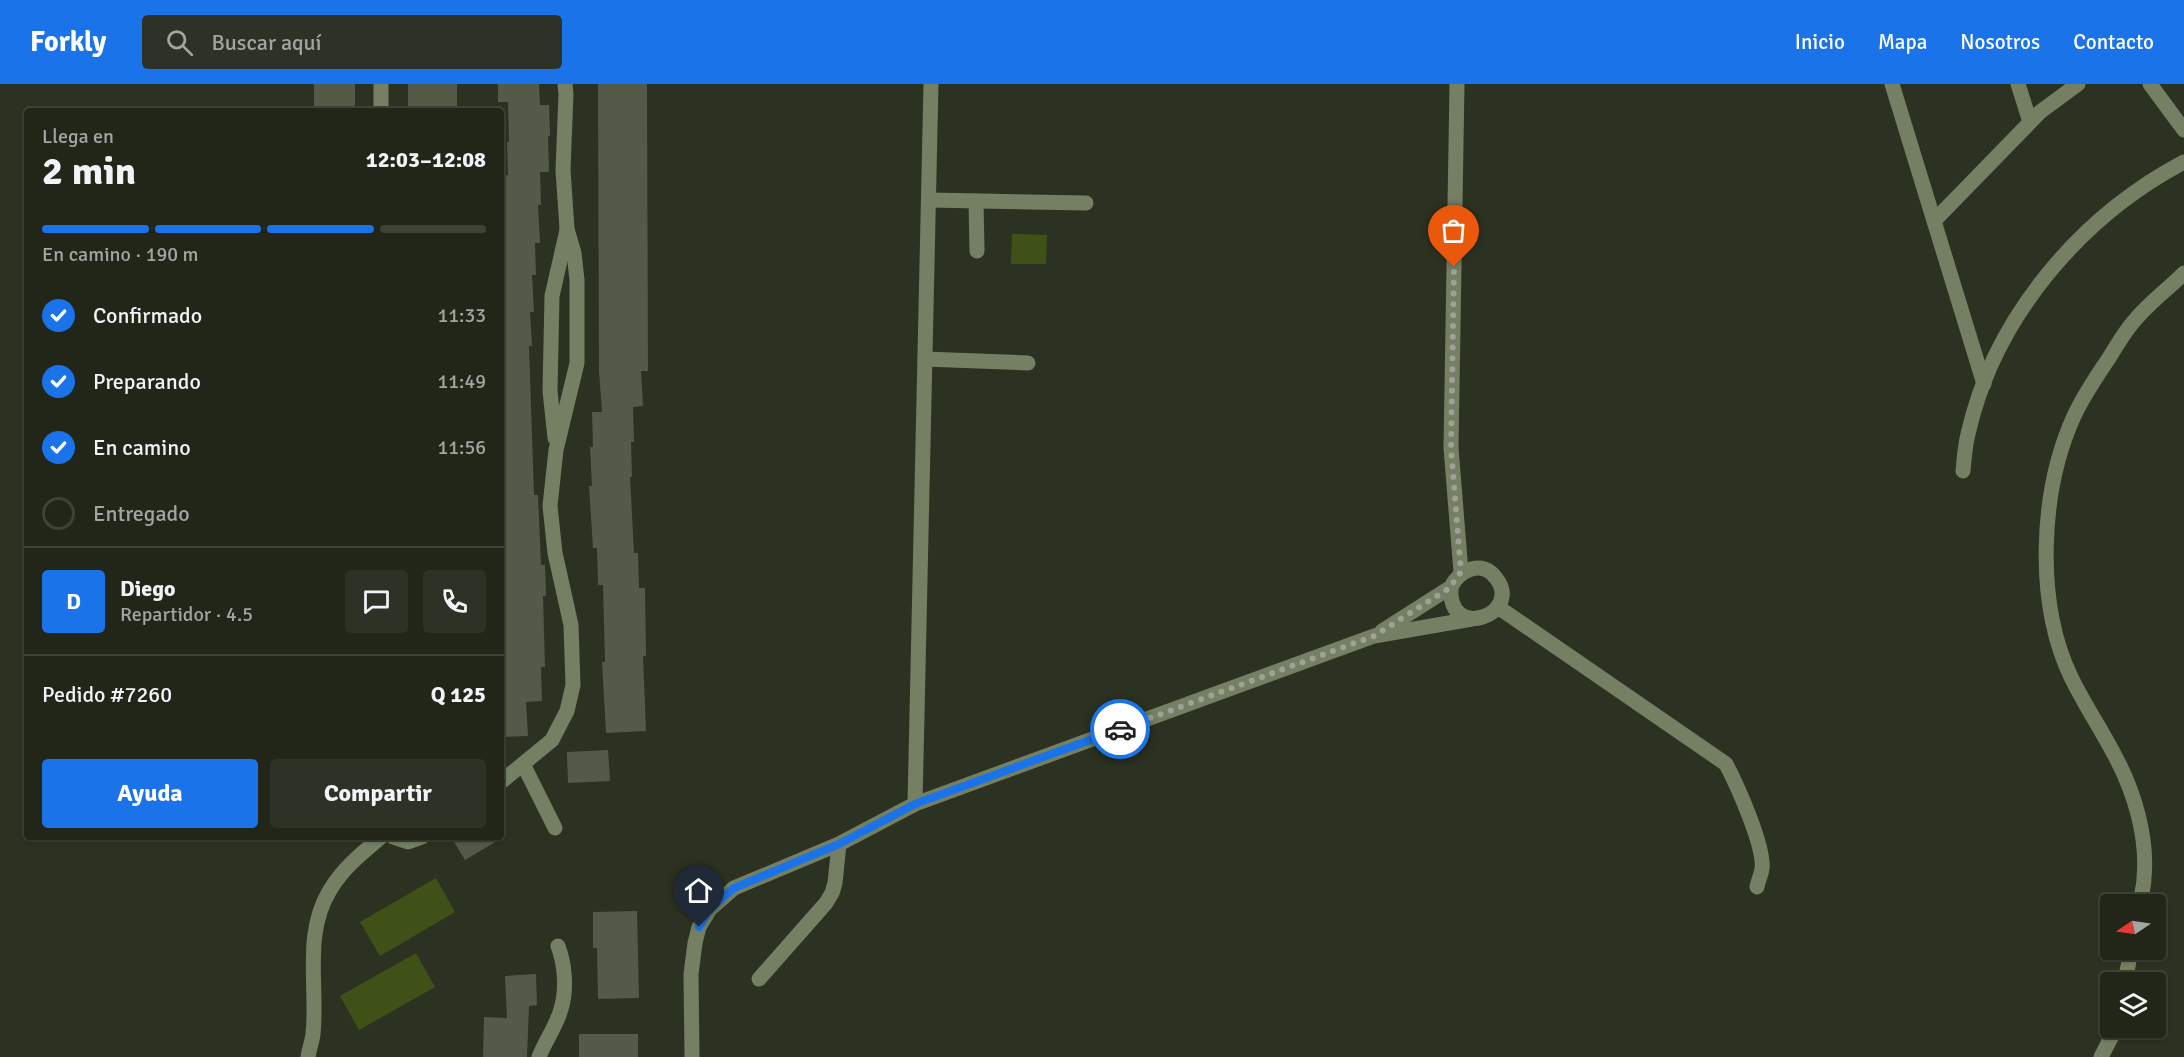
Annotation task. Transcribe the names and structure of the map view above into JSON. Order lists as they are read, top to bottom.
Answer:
{
  "north": "left",
  "page": {
    "header": "Forkly",
    "search": "Buscar aquí",
    "nav": [
      "Inicio",
      "Mapa",
      "Nosotros",
      "Contacto"
    ],
    "heading": ["2 min", "Llega en", "12:03–12:08"],
    "panel": [
      "Diego",
      "Repartidor · 4.5",
      "Pedido #7260",
      "Q 125"
    ],
    "bar": "En camino · 190 m",
    "list": [
      ["Confirmado", "11:33"],
      ["Preparando", "11:49"],
      ["En camino", "11:56"],
      "Entregado"
    ],
    "round": "D",
    "buttons": ["Ayuda", "Compartir"]
  }
}
